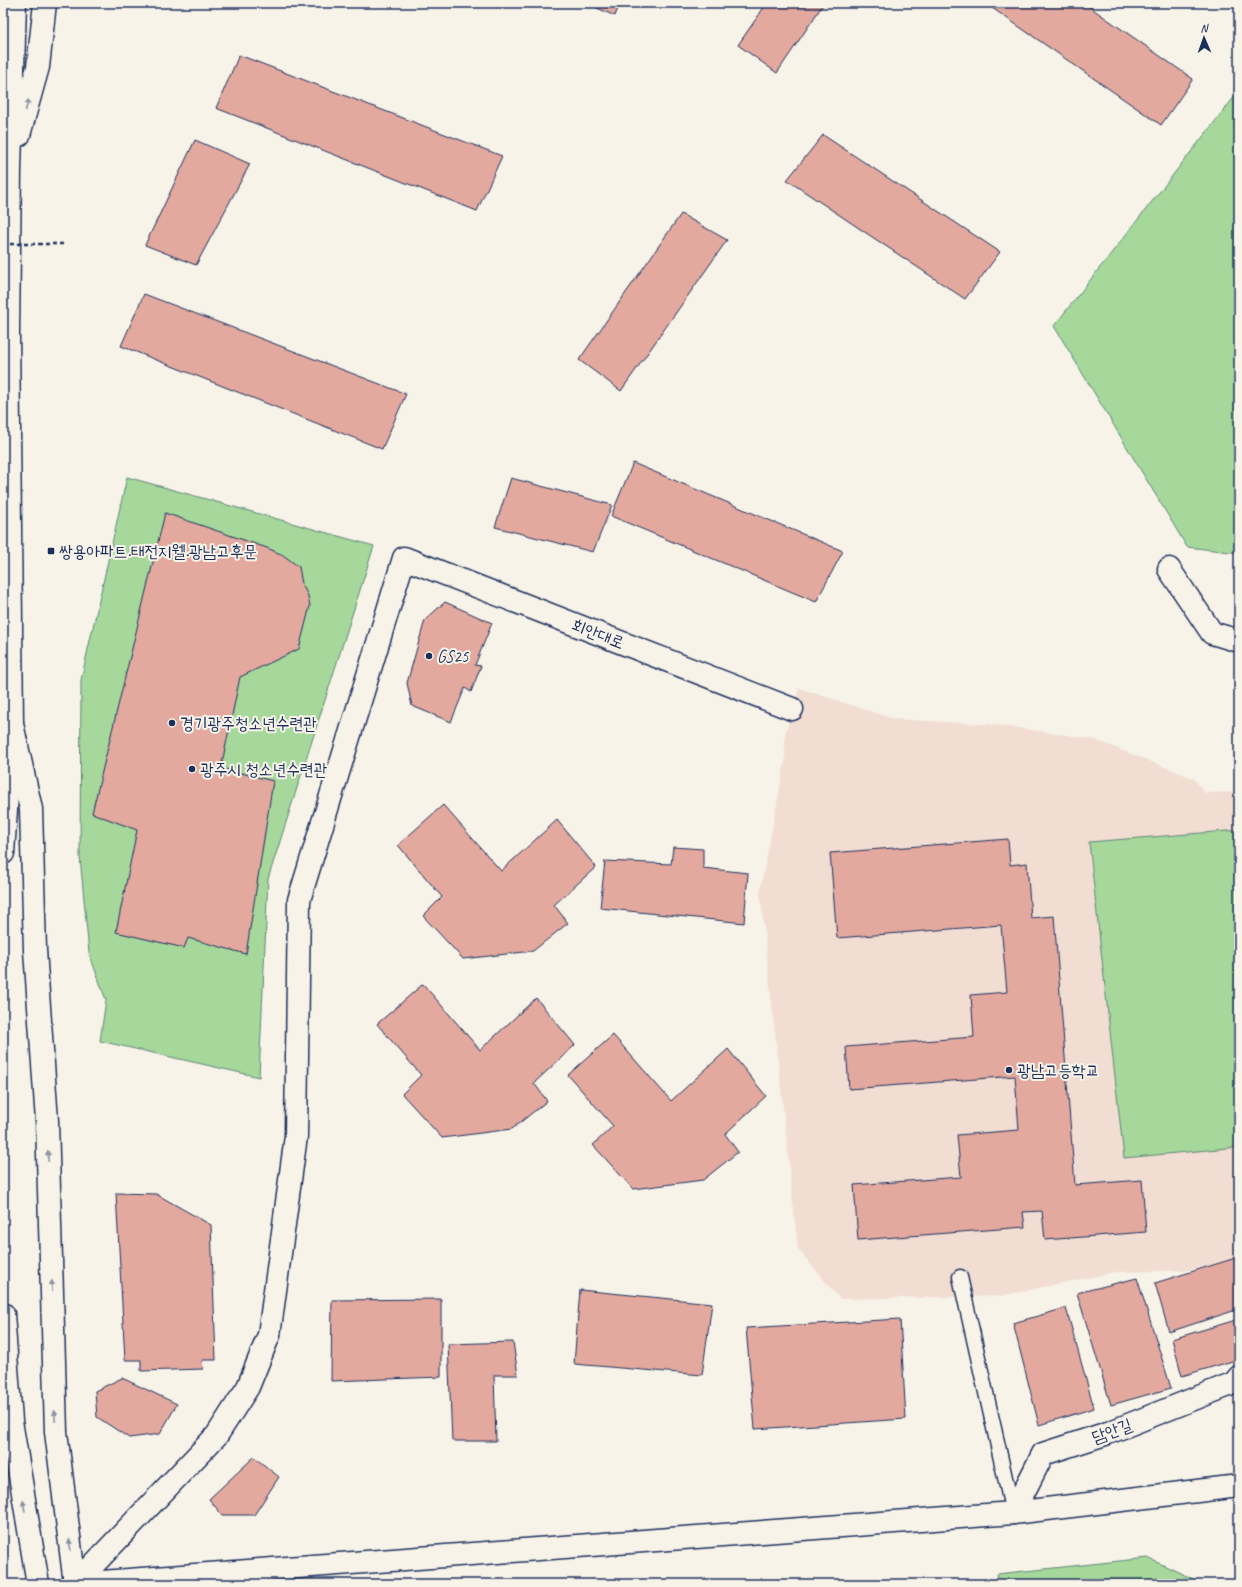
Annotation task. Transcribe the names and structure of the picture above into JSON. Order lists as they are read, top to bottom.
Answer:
{
  "streets": {
    "main road": ["회안대로", "담안길"]
  },
  "places": {
    "transit": ["쌍용아파트.태전지웰.광남고후문"],
    "other": [
      "GS25",
      "경기광주청소년수련관",
      "광주시 청소년수련관",
      "광남고등학교"
    ]
  },
  "north": "top"
}
